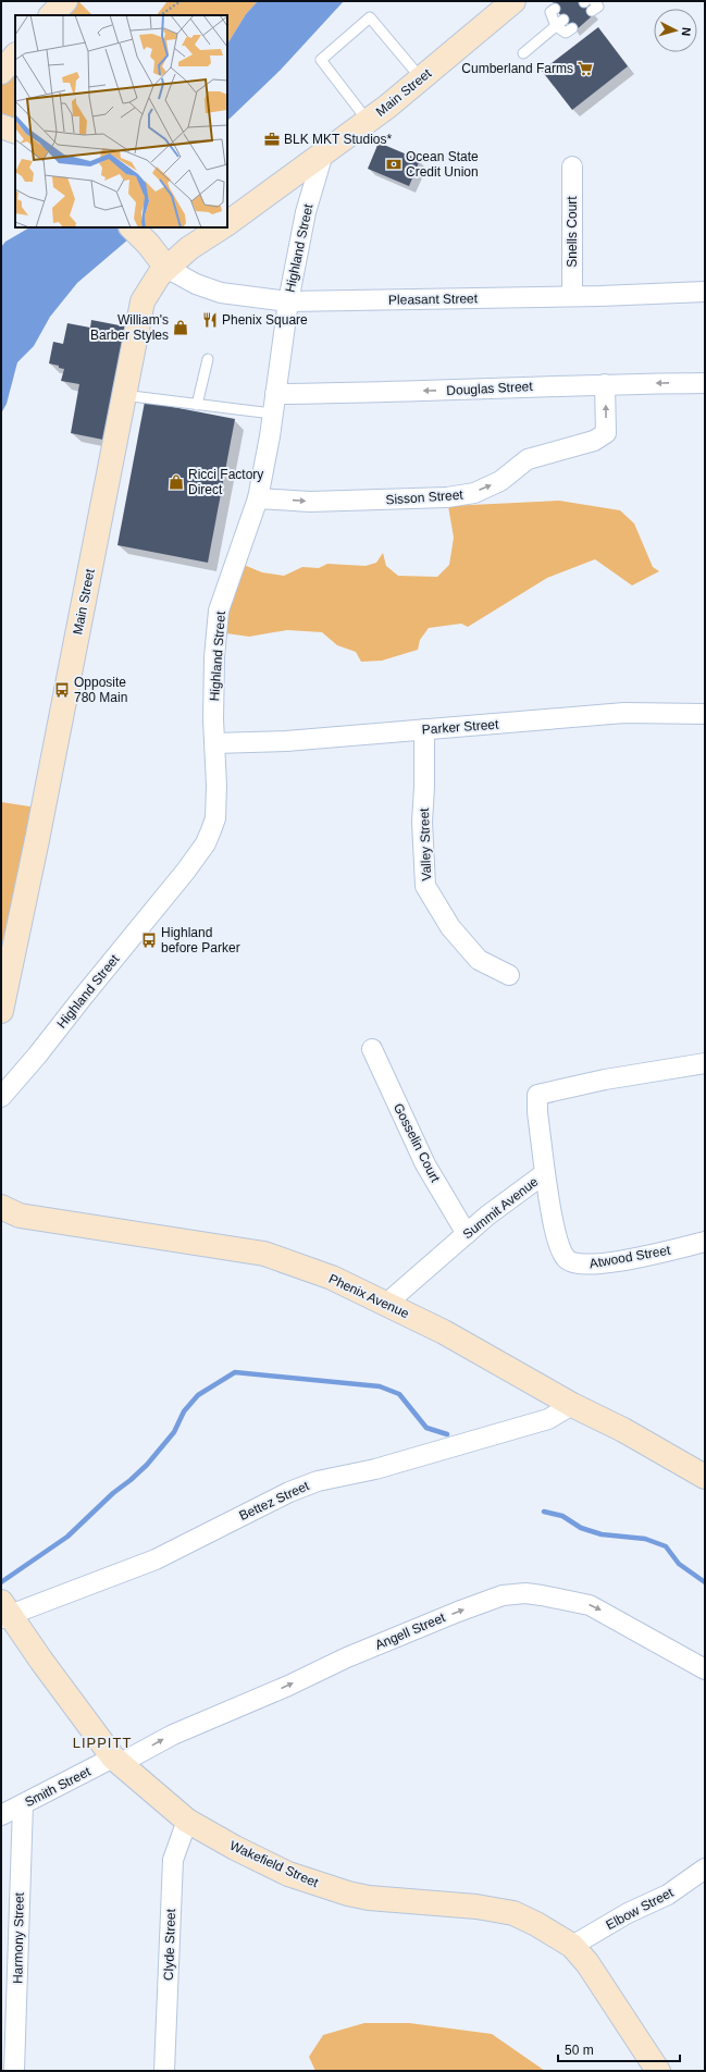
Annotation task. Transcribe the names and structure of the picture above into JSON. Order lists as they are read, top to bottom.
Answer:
{
  "streets": {
    "main road": ["Main Street", "Phenix Avenue", "Wakefield Street"],
    "street": [
      "Snells Court",
      "Highland Street",
      "Pleasant Street",
      "Douglas Street",
      "Sisson Street",
      "Parker Street",
      "Valley Street",
      "Gosselin Court",
      "Summit Avenue",
      "Atwood Street",
      "Bettez Street",
      "Angell Street",
      "Smith Street",
      "Elbow Street",
      "Harmony Street",
      "Clyde Street"
    ]
  },
  "crossings": [
    ["Main Street", "Highland Street"],
    ["Main Street", "Pleasant Street"],
    ["Snells Court", "Pleasant Street"],
    ["Highland Street", "Pleasant Street"],
    ["Highland Street", "Douglas Street"],
    ["Highland Street", "Sisson Street"],
    ["Highland Street", "Parker Street"],
    ["Douglas Street", "Sisson Street"],
    ["Parker Street", "Valley Street"],
    ["Gosselin Court", "Summit Avenue"],
    ["Summit Avenue", "Atwood Street"],
    ["Summit Avenue", "Phenix Avenue"],
    ["Phenix Avenue", "Bettez Street"],
    ["Bettez Street", "Wakefield Street"],
    ["Angell Street", "Smith Street"],
    ["Angell Street", "Wakefield Street"],
    ["Smith Street", "Wakefield Street"],
    ["Smith Street", "Harmony Street"],
    ["Wakefield Street", "Elbow Street"],
    ["Wakefield Street", "Clyde Street"]
  ],
  "one_way": ["Douglas Street", "Sisson Street", "Angell Street"],
  "districts": ["LIPPITT"],
  "places": {
    "supermarket": ["Cumberland Farms"],
    "office": ["BLK MKT Studios*"],
    "bank": ["Ocean State Credit Union"],
    "restaurant": ["Phenix Square"],
    "shop": ["William's Barber Styles", "Ricci Factory Direct"],
    "bus stop": ["Opposite 780 Main", "Highland before Parker"]
  },
  "scale_bar": "50 m",
  "north": "right"
}
